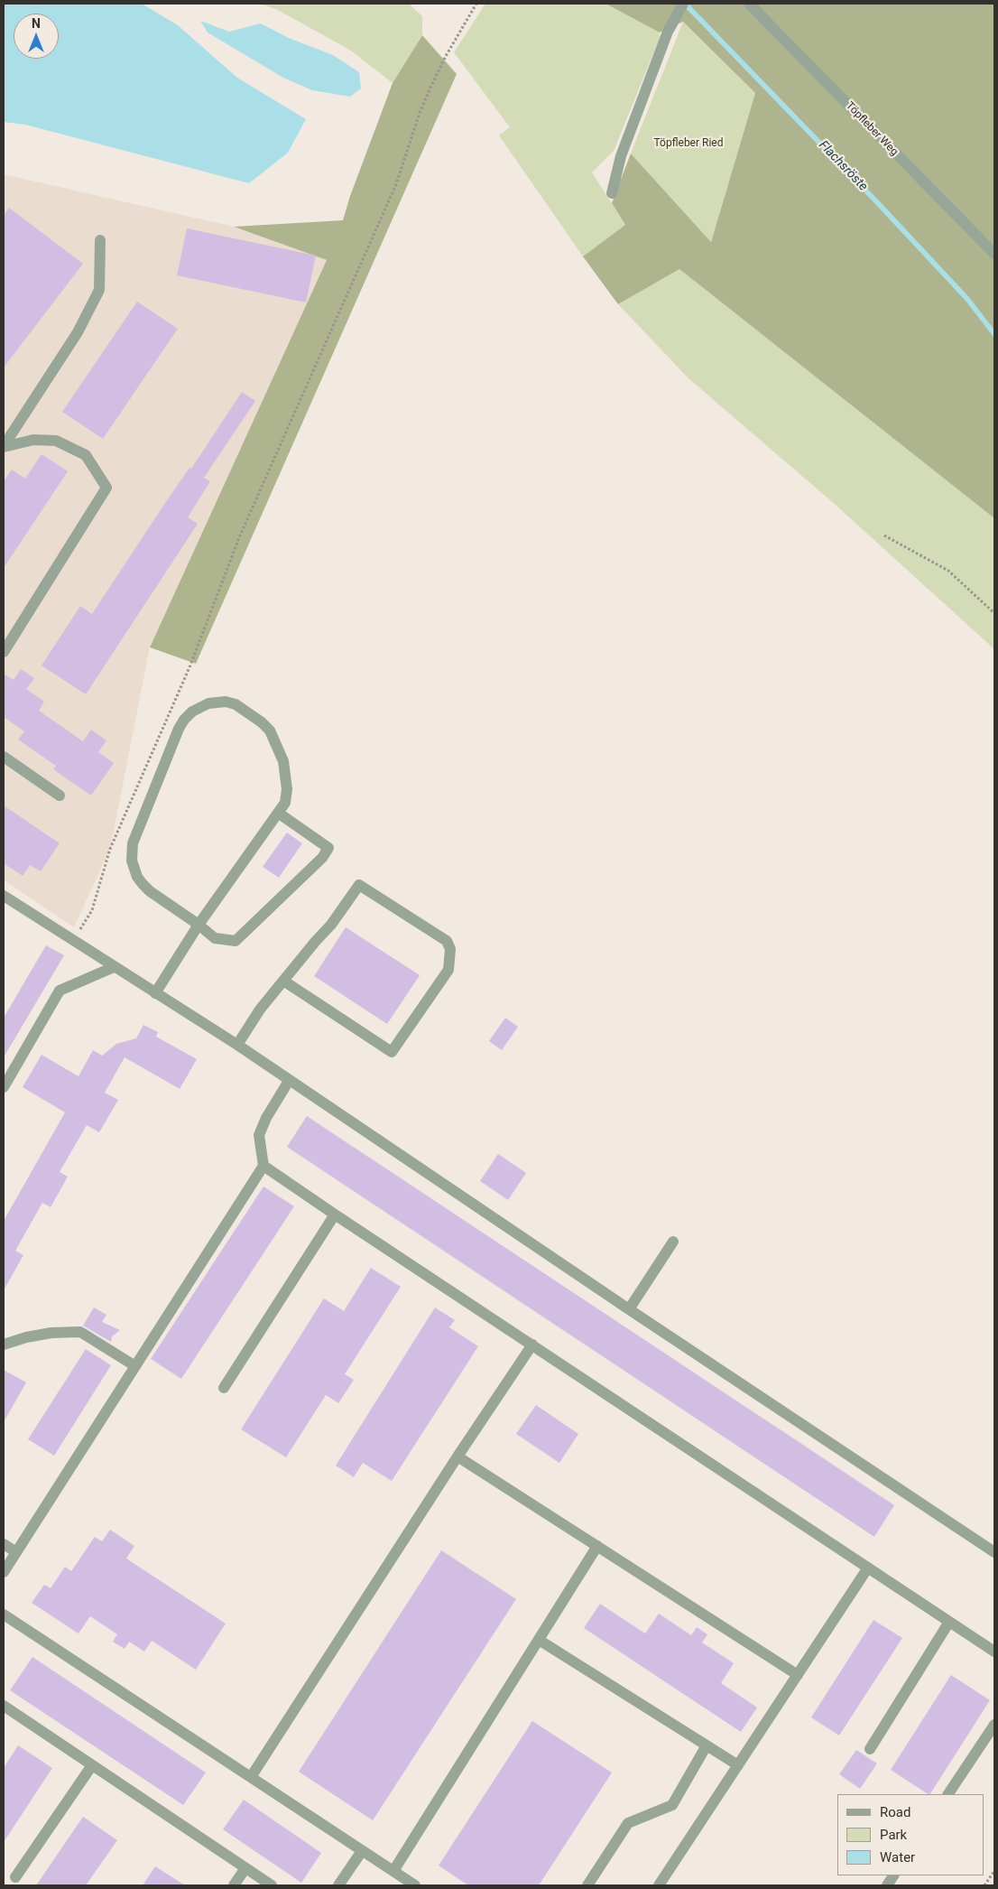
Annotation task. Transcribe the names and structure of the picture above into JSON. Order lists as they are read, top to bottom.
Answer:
{
  "streets": {
    "street": ["Töpfleber Weg"]
  },
  "water": ["Flachsröste"],
  "parks": ["Töpfleber Ried"],
  "legend": ["Road", "Park", "Water"],
  "north": "top"
}
